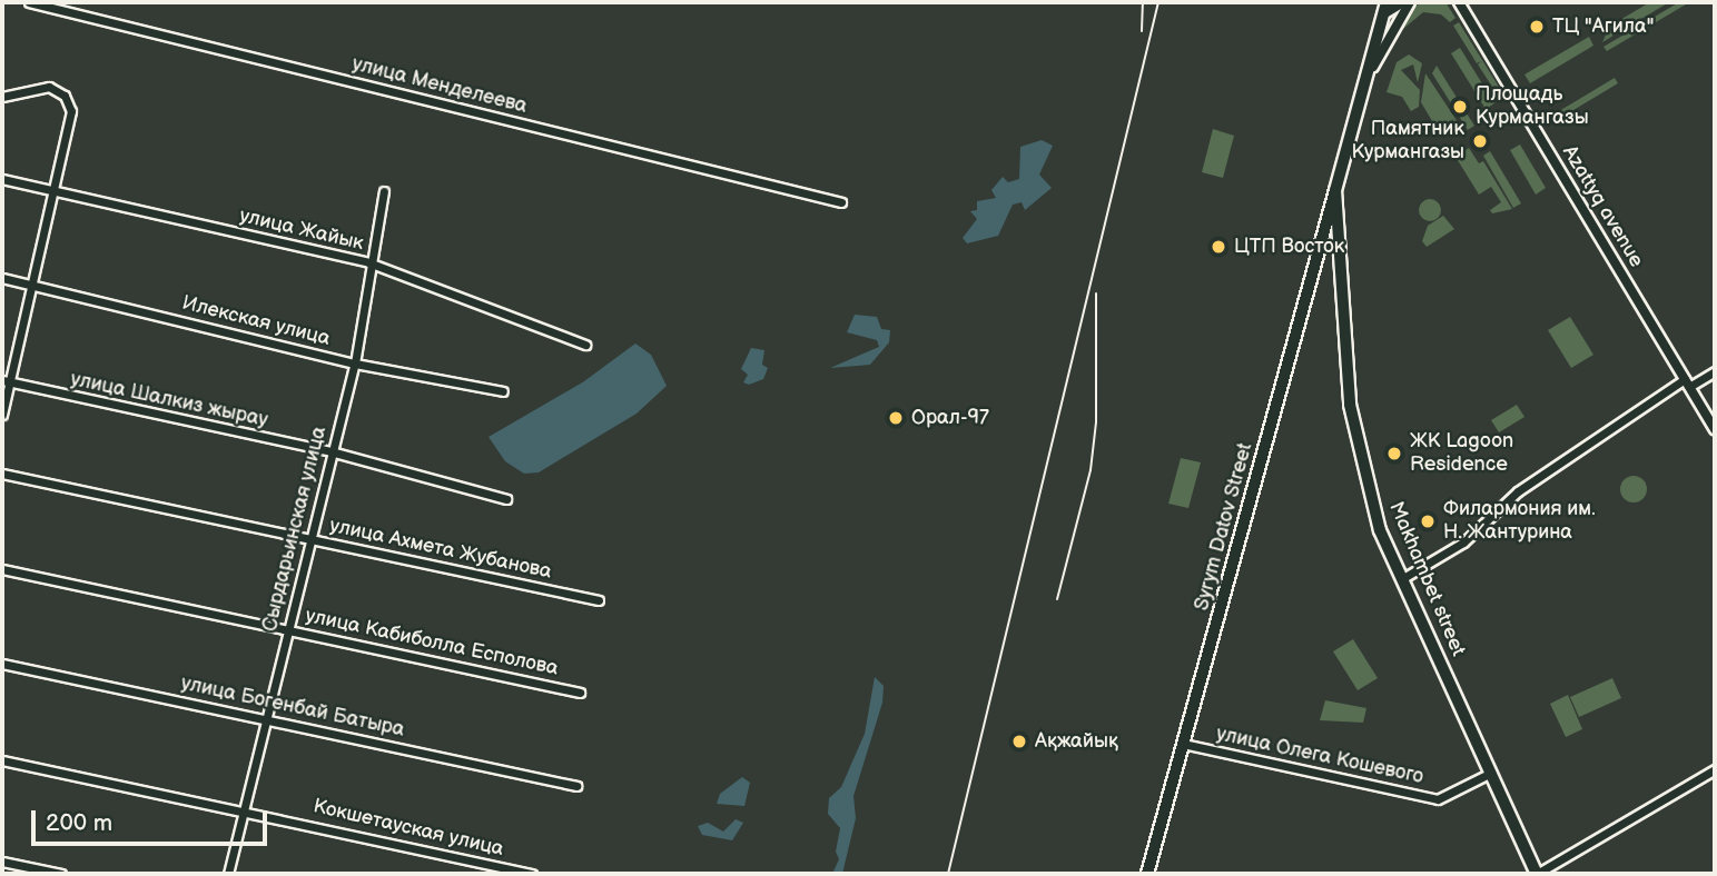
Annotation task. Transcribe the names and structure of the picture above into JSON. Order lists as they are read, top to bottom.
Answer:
{
  "streets": {
    "main road": ["Syrym Datov Street", "Makhambet street"],
    "street": [
      "улица Менделеева",
      "Azattyq avenue",
      "улица Жайык",
      "Илекская улица",
      "улица Шалкиз жырау",
      "Сырдарьинская улица",
      "улица Ахмета Жубанова",
      "улица Кабиболла Есполова",
      "улица Богенбай Батыра",
      "улица Олега Кошевого",
      "Кокшетауская улица"
    ]
  },
  "crossings": [
    ["улица Жайык", "Сырдарьинская улица"],
    ["Илекская улица", "Сырдарьинская улица"],
    ["улица Шалкиз жырау", "Сырдарьинская улица"],
    ["Syrym Datov Street", "Makhambet street"],
    ["Syrym Datov Street", "улица Олега Кошевого"],
    ["Сырдарьинская улица", "улица Ахмета Жубанова"],
    ["Сырдарьинская улица", "улица Кабиболла Есполова"],
    ["Сырдарьинская улица", "улица Богенбай Батыра"],
    ["Сырдарьинская улица", "Кокшетауская улица"],
    ["Makhambet street", "улица Олега Кошевого"]
  ],
  "places": [
    "ТЦ \"Агила\"",
    "Площадь Курмангазы",
    "Памятник Курмангазы",
    "ЦТП Восток",
    "Орал-97",
    "ЖК Lagoon Residence",
    "Филармония им. Н. Жантурина",
    "Ақжайық"
  ],
  "scale_bar": "200 m"
}
